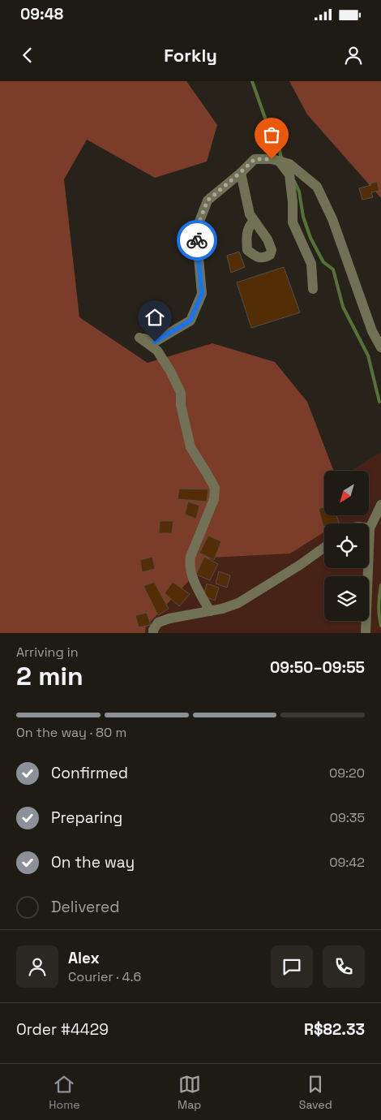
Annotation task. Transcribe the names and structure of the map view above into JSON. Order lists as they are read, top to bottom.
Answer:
{
  "north": "bottom left",
  "page": {
    "status": "09:48",
    "header": "Forkly",
    "heading": ["2 min", "Arriving in", "09:50–09:55"],
    "panel": [
      "Alex",
      "Courier · 4.6",
      "Order #4429",
      "R$82.33"
    ],
    "bar": "On the way · 80 m",
    "list": [
      ["Confirmed", "09:20"],
      ["Preparing", "09:35"],
      ["On the way", "09:42"],
      "Delivered"
    ],
    "tabs": ["Home", "Map", "Saved"]
  }
}
